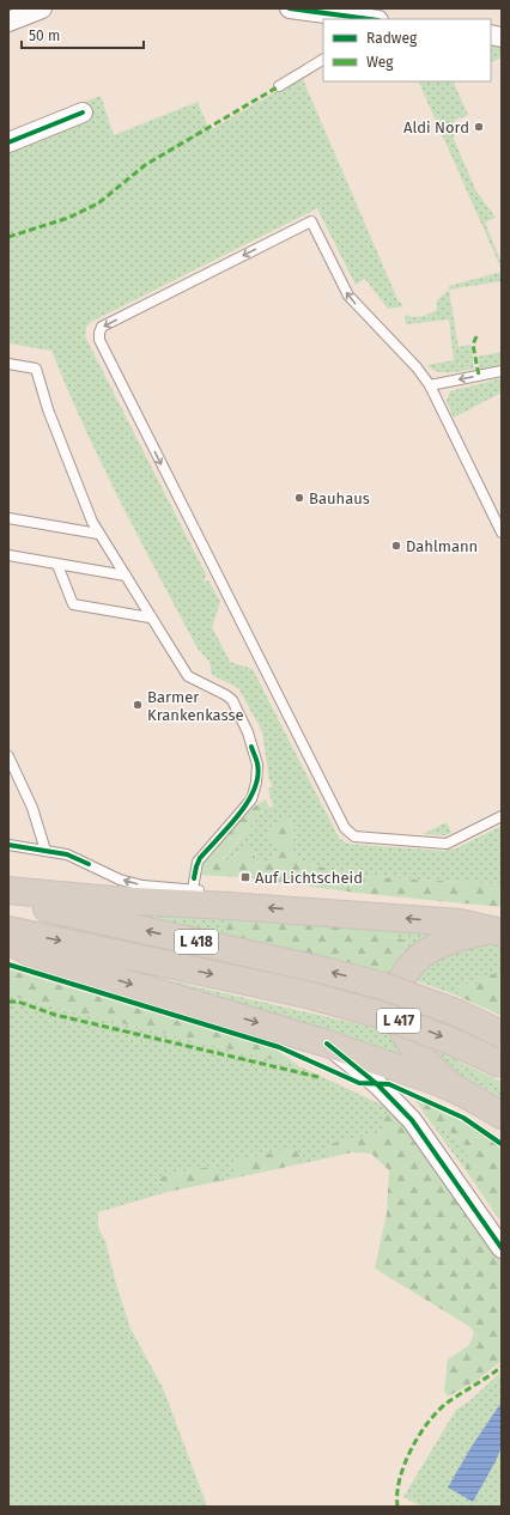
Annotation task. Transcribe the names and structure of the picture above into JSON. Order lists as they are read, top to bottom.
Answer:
{
  "streets": {
    "highway": ["L 418", "L 417"]
  },
  "places": {
    "other": [
      "Aldi Nord",
      "Bauhaus",
      "Dahlmann",
      "Barmer Krankenkasse"
    ],
    "transit": ["Auf Lichtscheid"]
  },
  "legend": ["Radweg", "Weg"],
  "scale_bar": "50 m"
}
